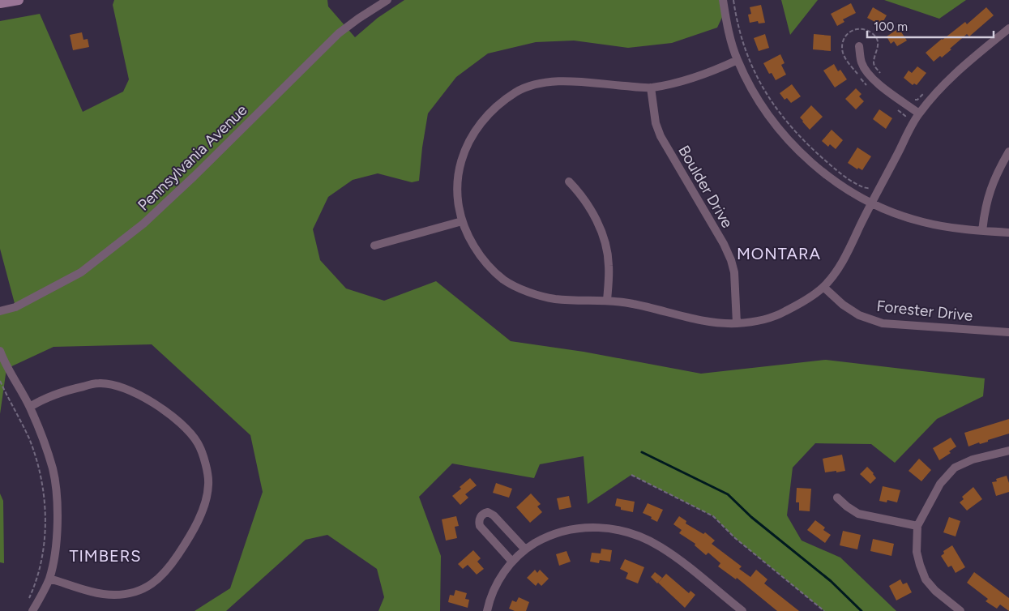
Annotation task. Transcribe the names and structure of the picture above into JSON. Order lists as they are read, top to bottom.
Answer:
{
  "streets": {
    "street": ["Pennsylvania Avenue", "Boulder Drive", "Forester Drive"]
  },
  "districts": ["MONTARA", "TIMBERS"],
  "scale_bar": "100 m"
}
